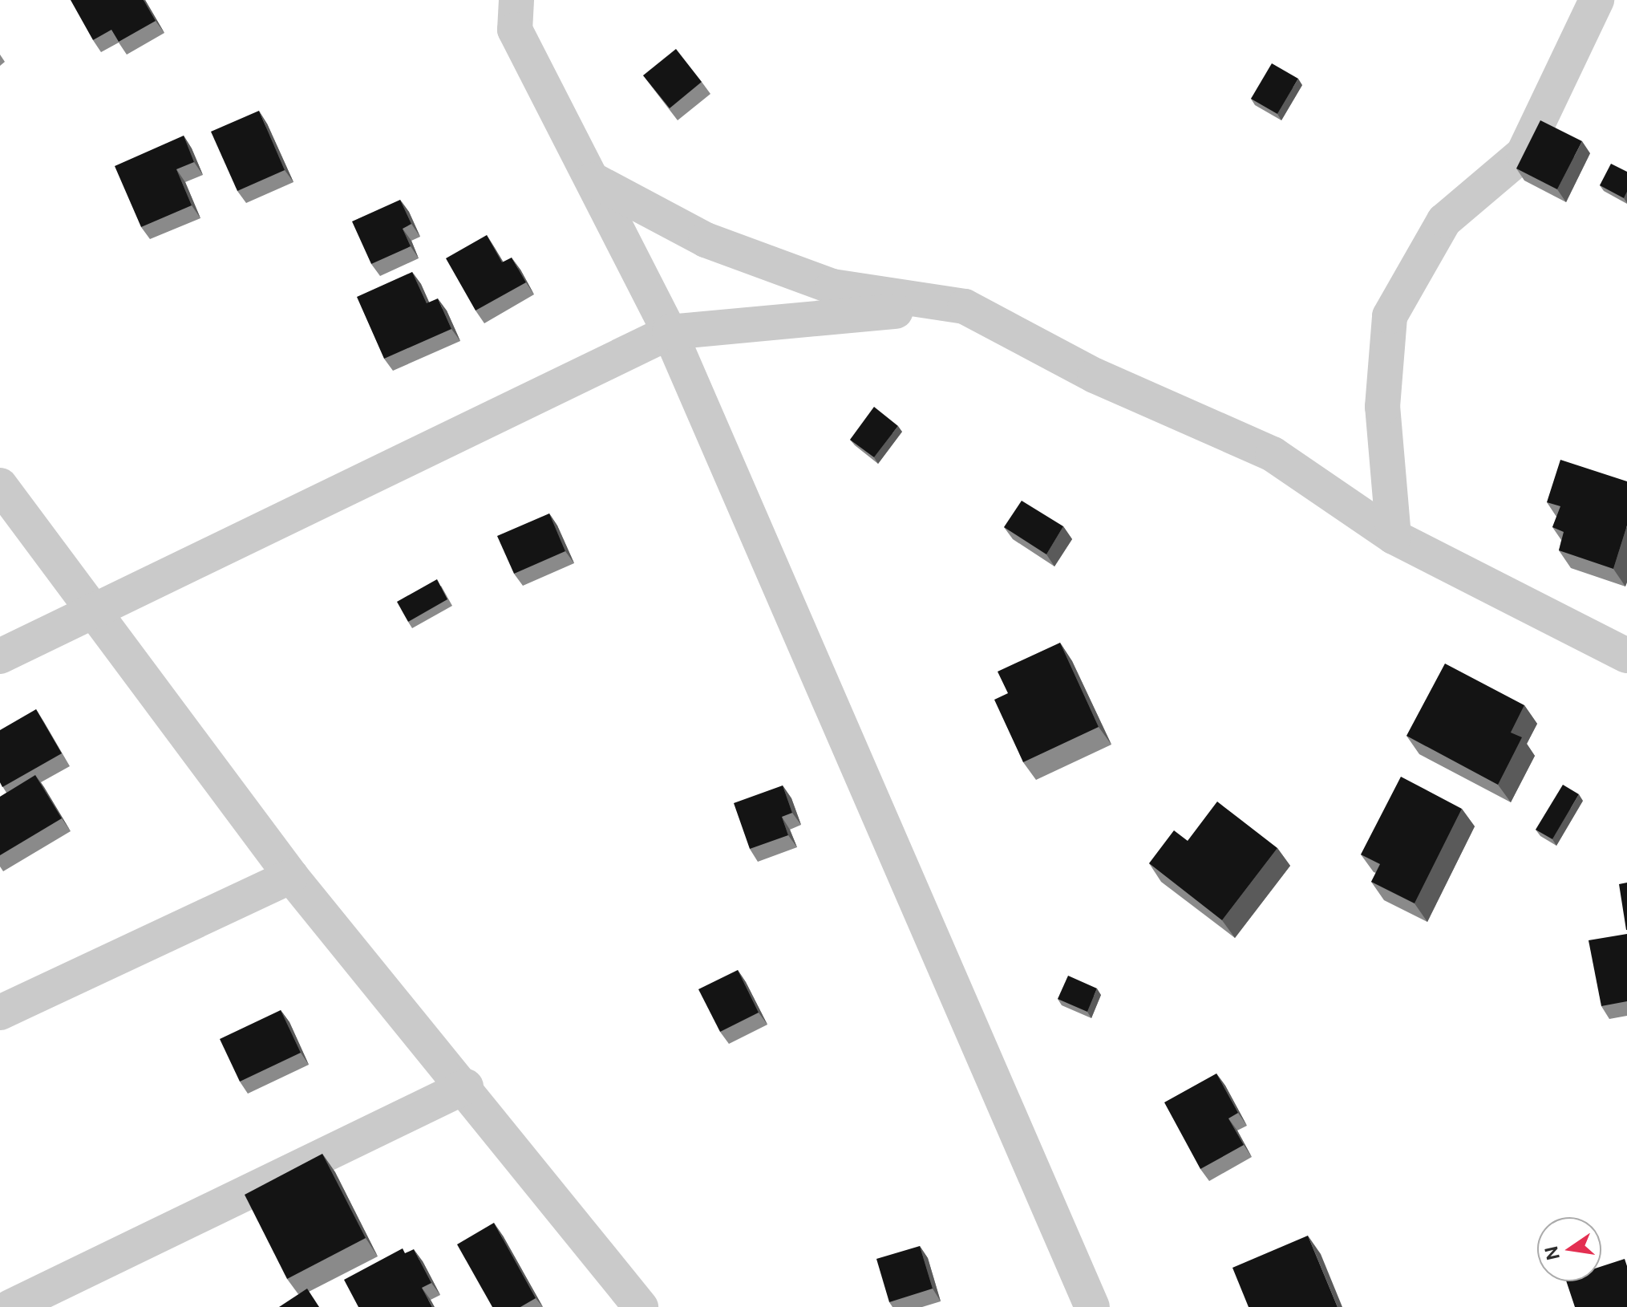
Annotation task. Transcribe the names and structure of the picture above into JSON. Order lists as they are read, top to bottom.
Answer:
{
  "north": "left"
}
